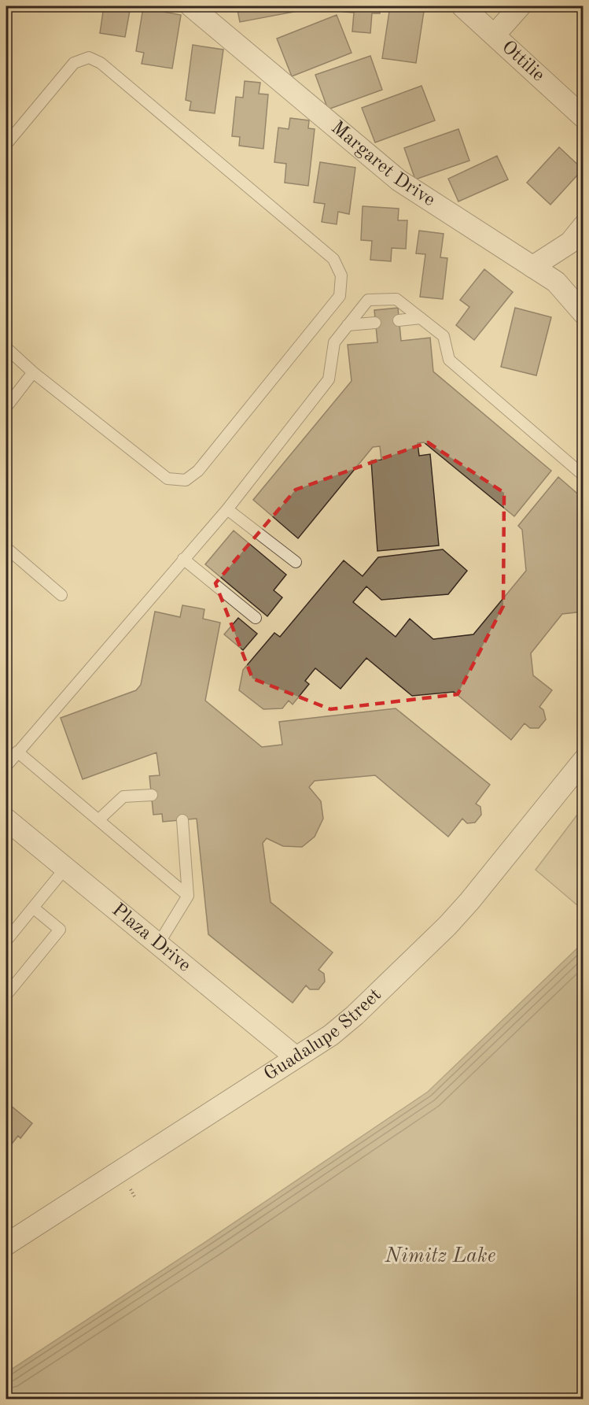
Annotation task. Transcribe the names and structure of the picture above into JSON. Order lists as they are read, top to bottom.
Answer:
{
  "streets": {
    "street": [
      "Ottilie",
      "Margaret Drive",
      "Plaza Drive",
      "Guadalupe Street"
    ]
  },
  "crossings": [
    ["Plaza Drive", "Guadalupe Street"]
  ],
  "water": ["Nimitz Lake"]
}
